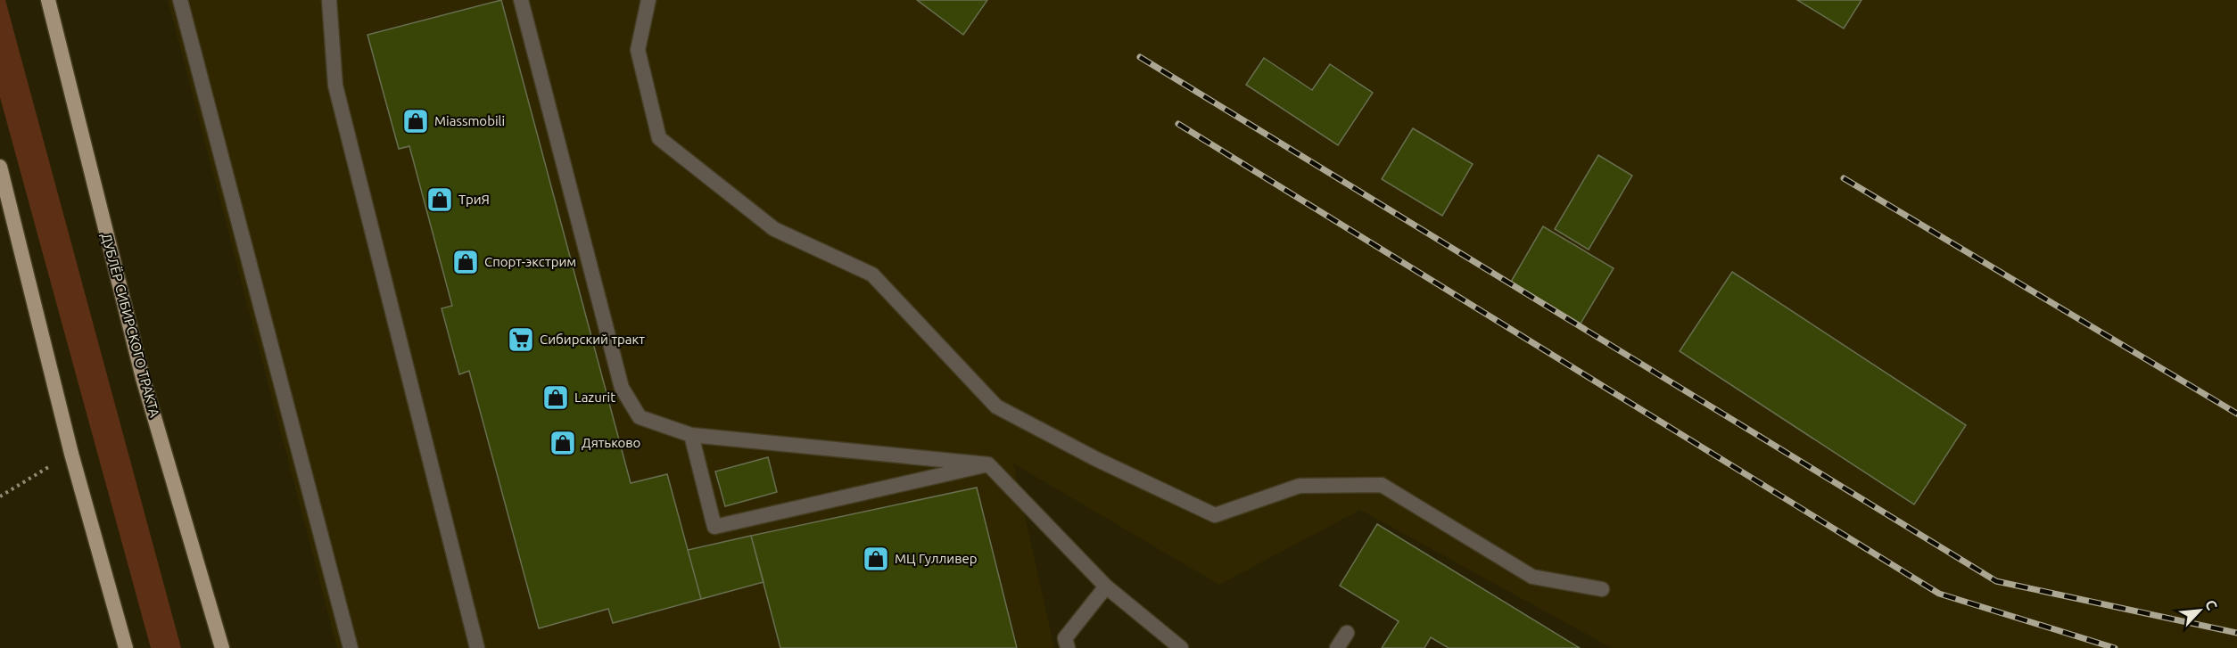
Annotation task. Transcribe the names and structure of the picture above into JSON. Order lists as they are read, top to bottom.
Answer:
{
  "streets": {
    "main road": ["ДУБЛЁР СИБИРСКОГО ТРАКТА"]
  },
  "places": {
    "shop": [
      "Miassmobili",
      "ТриЯ",
      "Спорт-экстрим",
      "Lazurit",
      "Дятьково",
      "МЦ Гулливер"
    ],
    "supermarket": ["Сибирский тракт"]
  },
  "north": "top right"
}
